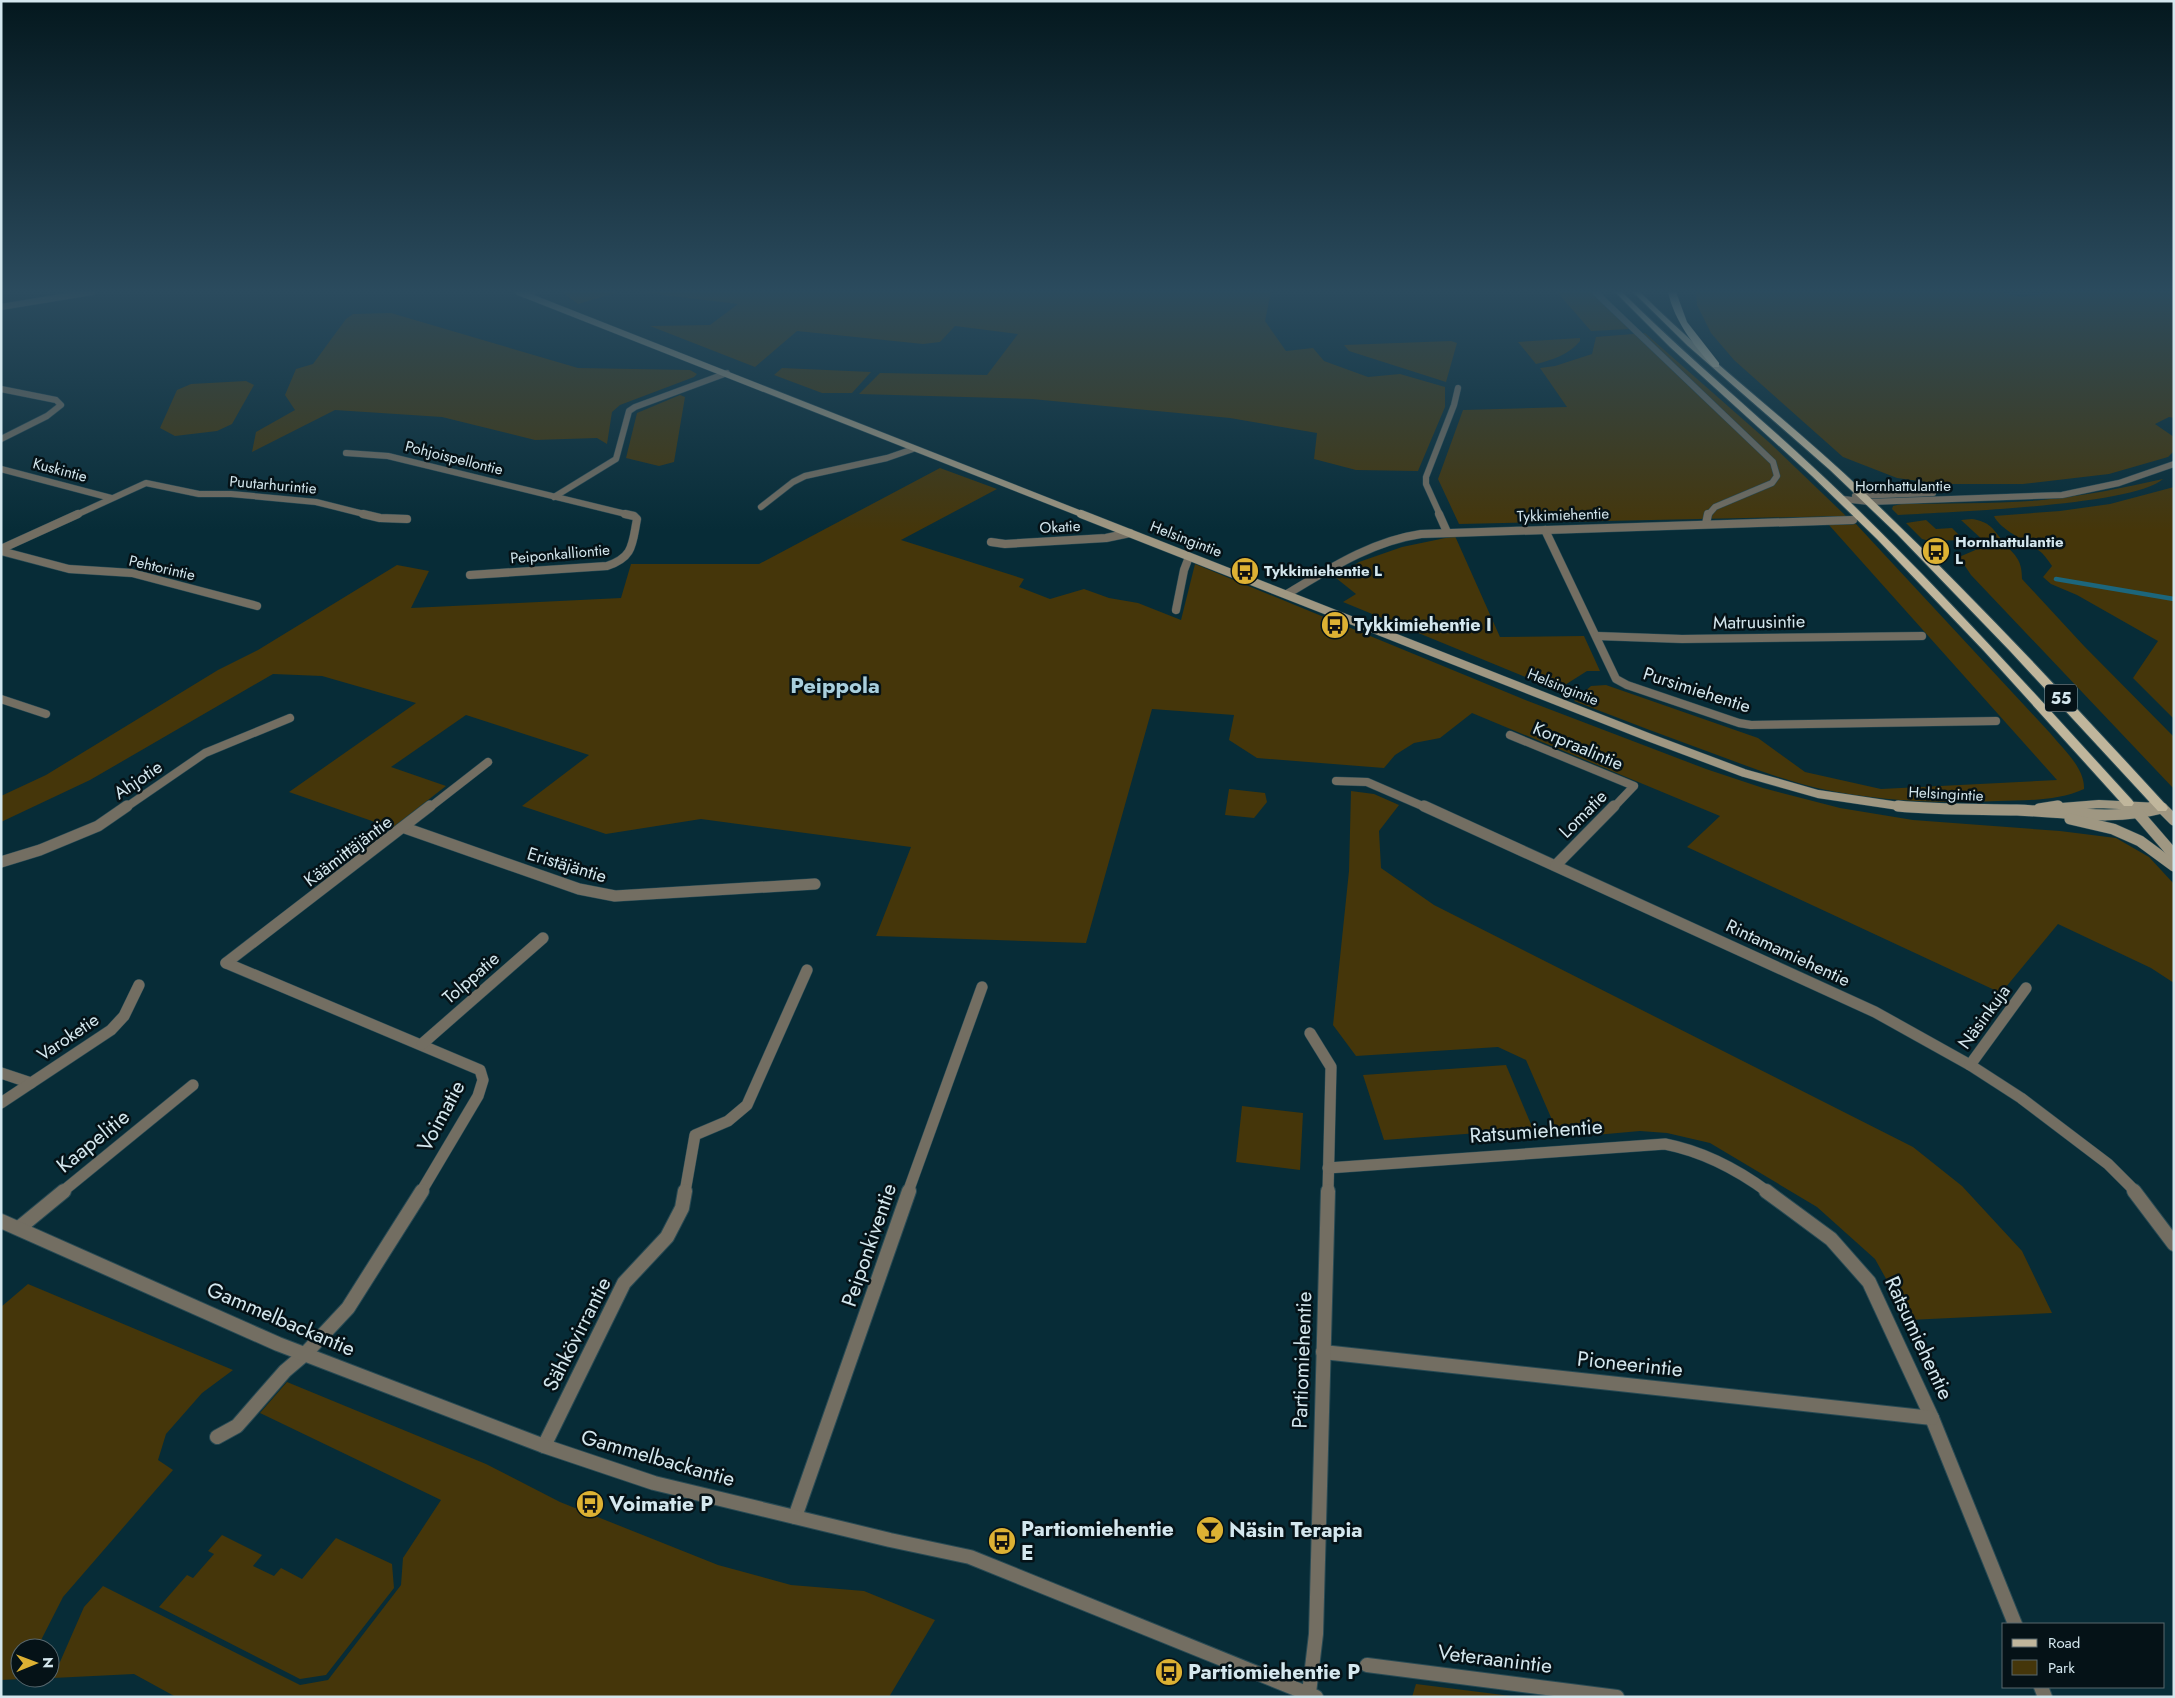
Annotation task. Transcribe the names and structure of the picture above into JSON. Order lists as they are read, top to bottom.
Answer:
{
  "streets": {
    "main road": ["Helsingintie", "55"],
    "street": [
      "Pohjoispellontie",
      "Kuskintie",
      "Puutarhurintie",
      "Hornhattulantie",
      "Tykkimiehentie",
      "Okatie",
      "Peiponkalliontie",
      "Pehtorintie",
      "Matruusintie",
      "Pursimiehentie",
      "Korpraalintie",
      "Ahjotie",
      "Lomatie",
      "Käämittäjäntie",
      "Eristäjäntie",
      "Rintamamiehentie",
      "Tolppatie",
      "Näsinkuja",
      "Varoketie",
      "Voimatie",
      "Ratsumiehentie",
      "Kaapelitie",
      "Peiponkiventie",
      "Gammelbackantie",
      "Sähkövirrantie",
      "Partiomiehentie",
      "Pioneerintie",
      "Veteraanintie"
    ]
  },
  "crossings": [
    ["Pohjoispellontie", "Peiponkalliontie"],
    ["Kuskintie", "Puutarhurintie"],
    ["Hornhattulantie", "55"],
    ["Tykkimiehentie", "Helsingintie"],
    ["Tykkimiehentie", "Pursimiehentie"],
    ["Okatie", "Helsingintie"],
    ["Helsingintie", "55"],
    ["Matruusintie", "Pursimiehentie"],
    ["Korpraalintie", "Lomatie"],
    ["Lomatie", "Rintamamiehentie"],
    ["Käämittäjäntie", "Eristäjäntie"],
    ["Käämittäjäntie", "Voimatie"],
    ["Rintamamiehentie", "Näsinkuja"],
    ["Tolppatie", "Voimatie"],
    ["Voimatie", "Gammelbackantie"],
    ["Ratsumiehentie", "Partiomiehentie"],
    ["Ratsumiehentie", "Pioneerintie"],
    ["Kaapelitie", "Gammelbackantie"],
    ["Peiponkiventie", "Gammelbackantie"],
    ["Gammelbackantie", "Sähkövirrantie"],
    ["Gammelbackantie", "Partiomiehentie"],
    ["Partiomiehentie", "Pioneerintie"]
  ],
  "districts": ["Peippola"],
  "places": {
    "bus stop": [
      "Hornhattulantie L",
      "Tykkimiehentie L",
      "Tykkimiehentie I",
      "Voimatie P",
      "Partiomiehentie E",
      "Partiomiehentie P"
    ],
    "bar": ["Näsin Terapia"]
  },
  "legend": ["Road", "Park"],
  "north": "right"
}
